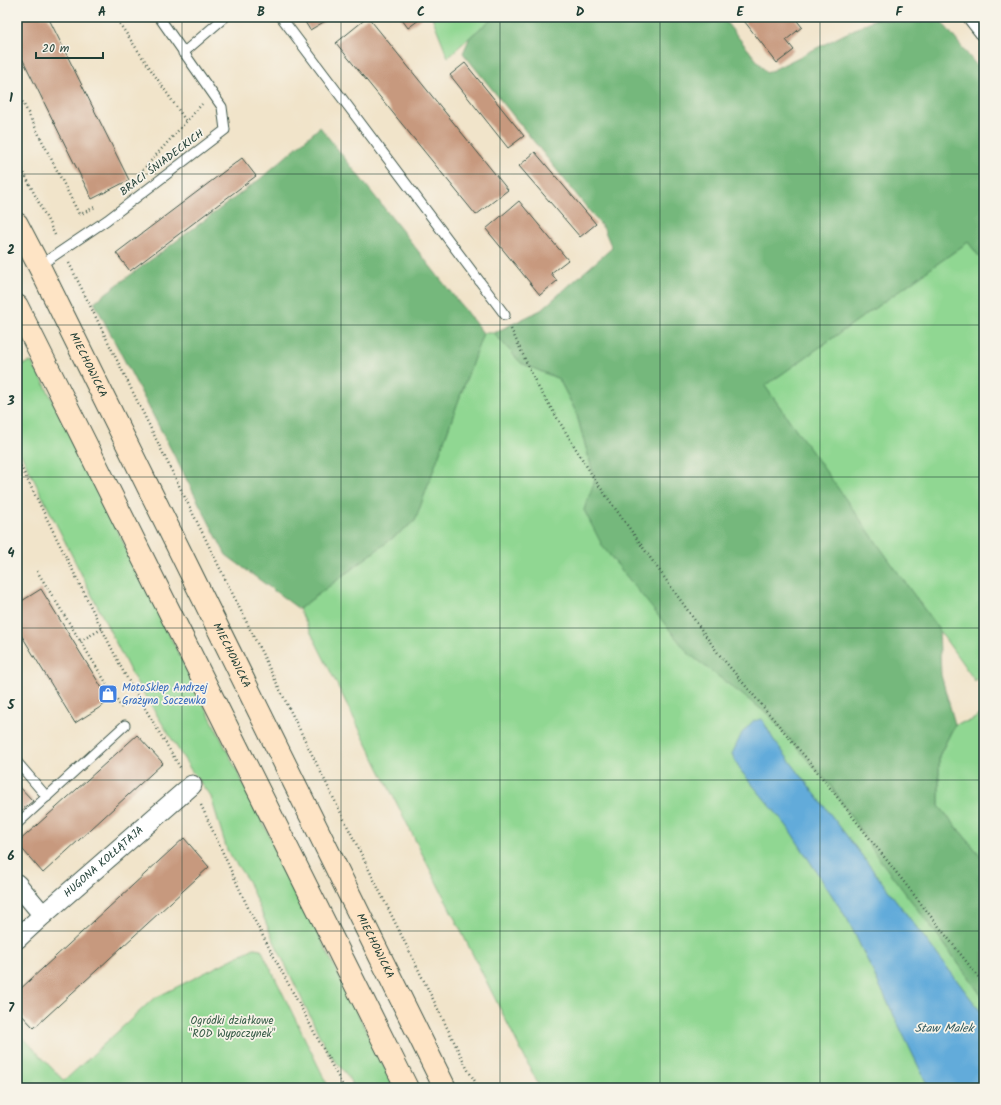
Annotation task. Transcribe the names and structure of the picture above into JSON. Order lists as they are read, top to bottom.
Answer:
{
  "streets": {
    "main road": ["MIECHOWICKA"],
    "street": ["HUGONA KOŁŁĄTAJA"],
    "lane": ["BRACI ŚNIADECKICH"]
  },
  "crossings": [
    ["BRACI ŚNIADECKICH", "MIECHOWICKA"]
  ],
  "water": ["Staw Malek"],
  "parks": ["Ogródki działkowe \"ROD Wypoczynek\""],
  "places": {
    "shop": ["MotoSklep Andrzej Grażyna Soczewka"]
  },
  "scale_bar": "20 m",
  "grid": {
    "columns": [
      "A",
      "B",
      "C",
      "D",
      "E",
      "F"
    ],
    "rows": [
      "1",
      "2",
      "3",
      "4",
      "5",
      "6",
      "7"
    ]
  }
}
